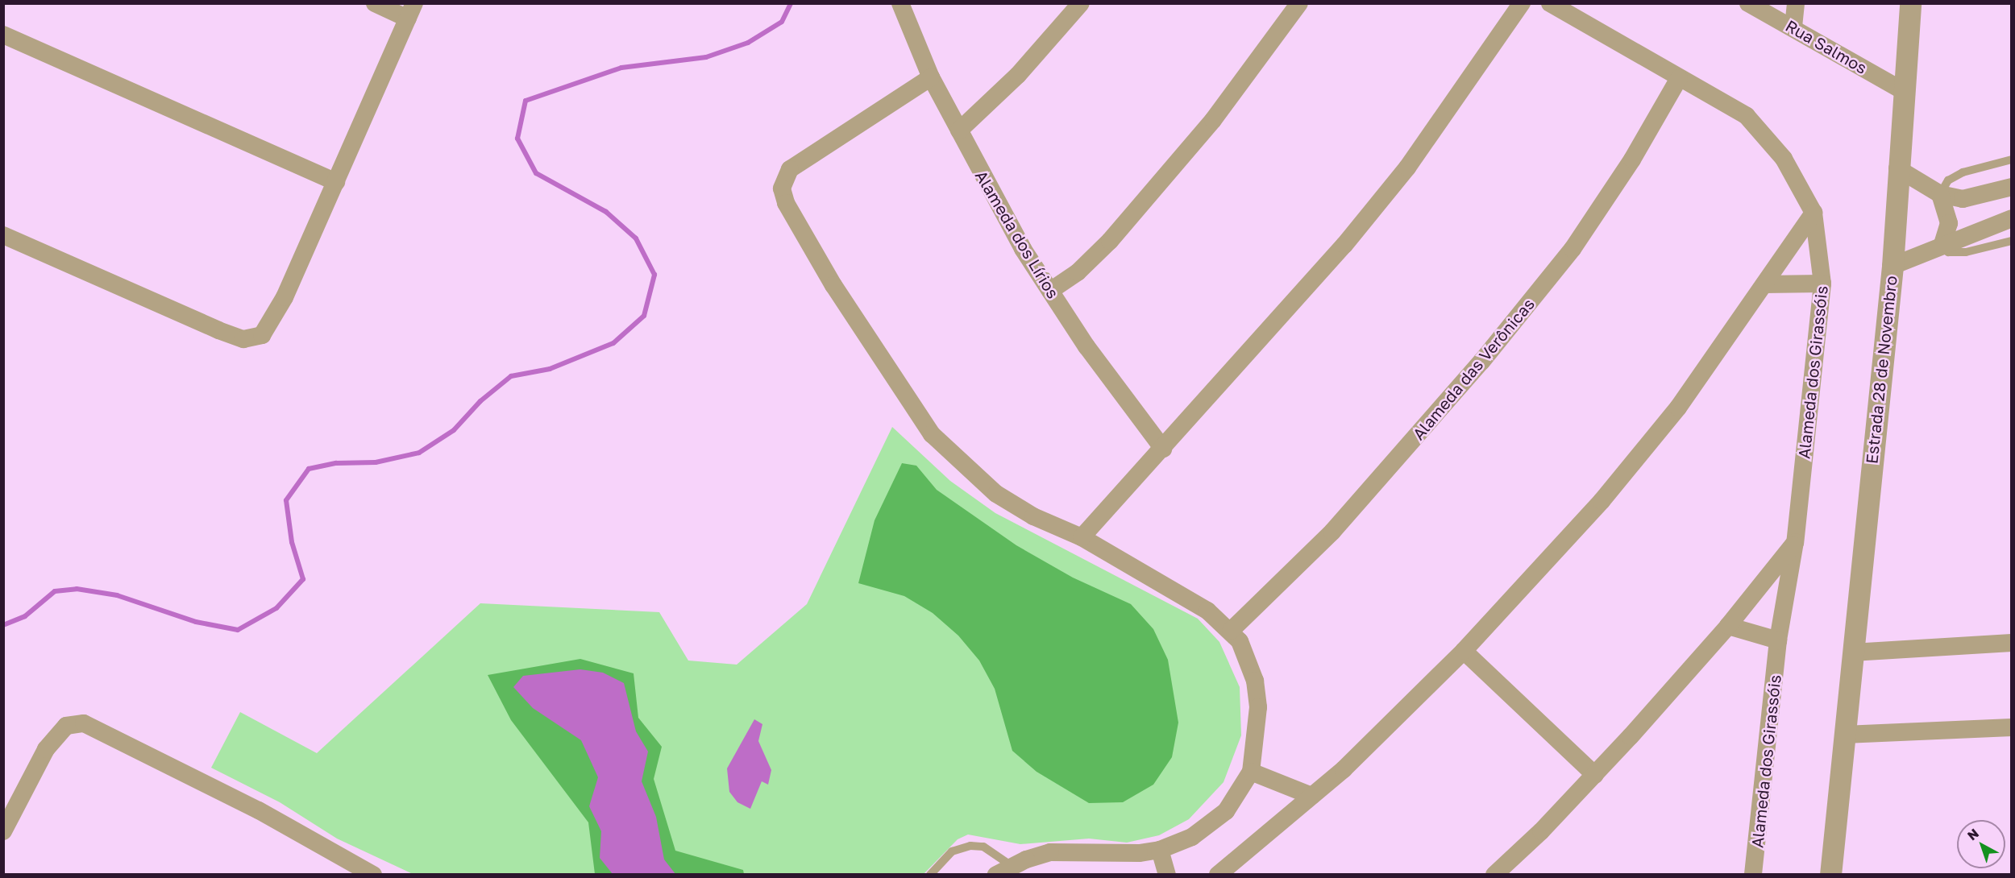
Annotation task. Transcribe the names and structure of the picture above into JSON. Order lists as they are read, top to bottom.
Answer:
{
  "streets": {
    "street": [
      "Rua Salmos",
      "Alameda dos Lírios",
      "Alameda das Verônicas",
      "Estrada 28 de Novembro",
      "Alameda dos Girassóis"
    ]
  },
  "crossings": [
    ["Rua Salmos", "Estrada 28 de Novembro"],
    ["Alameda das Verônicas", "Alameda dos Girassóis"]
  ],
  "north": "top left"
}
